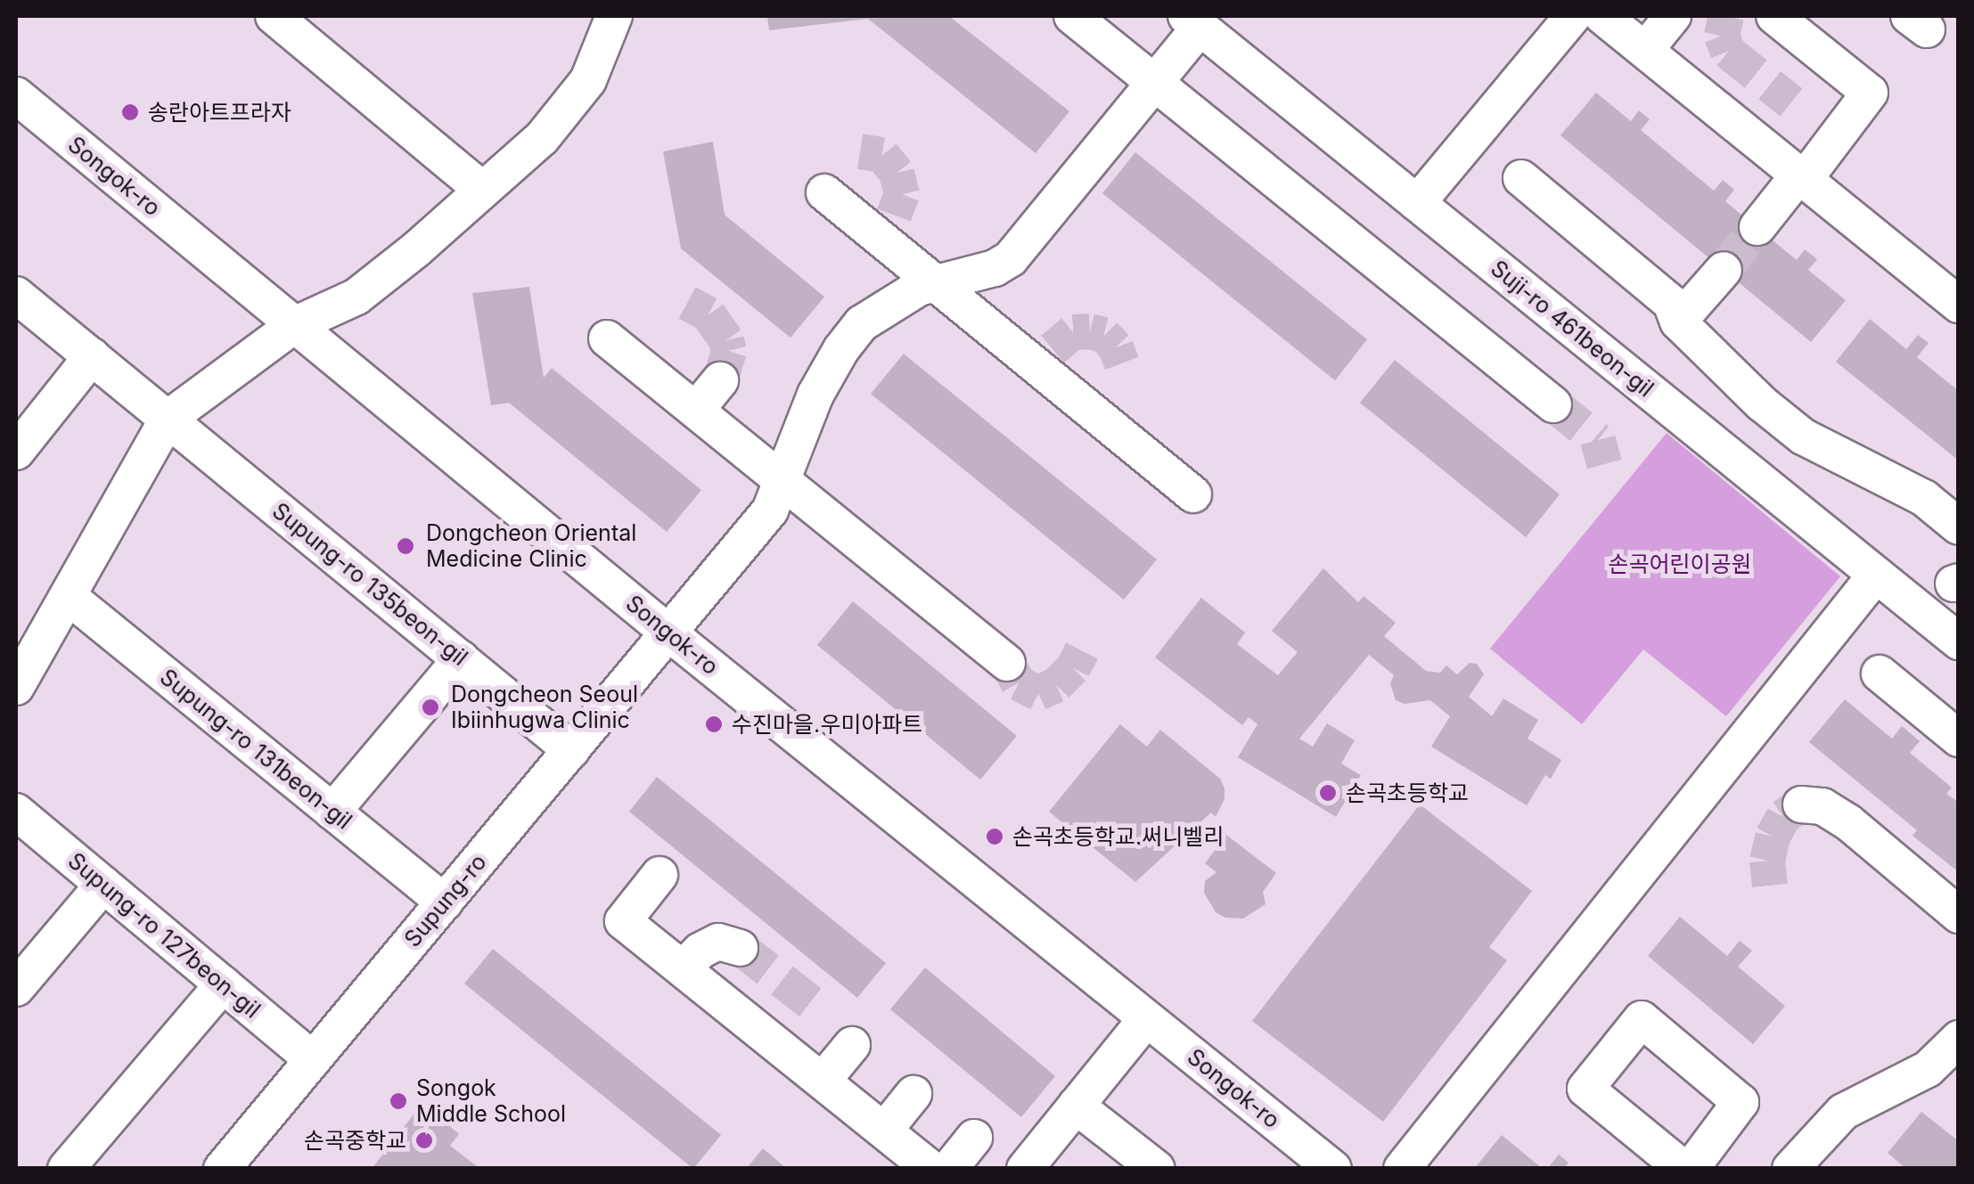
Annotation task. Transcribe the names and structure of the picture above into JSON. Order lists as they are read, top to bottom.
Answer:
{
  "streets": {
    "street": [
      "Songok-ro",
      "Suji-ro 461beon-gil",
      "Supung-ro 135beon-gil",
      "Supung-ro 131beon-gil",
      "Supung-ro",
      "Supung-ro 127beon-gil"
    ]
  },
  "crossings": [
    ["Songok-ro", "Supung-ro"],
    ["Suji-ro 461beon-gil", "Supung-ro"],
    ["Supung-ro 135beon-gil", "Supung-ro"],
    ["Supung-ro 131beon-gil", "Supung-ro"],
    ["Supung-ro", "Supung-ro 127beon-gil"]
  ],
  "parks": ["손곡어린이공원"],
  "places": [
    "송란아트프라자",
    "Dongcheon Oriental Medicine Clinic",
    "Dongcheon Seoul Ibiinhugwa Clinic",
    "수진마을.우미아파트",
    "손곡초등학교",
    "손곡초등학교.써니벨리",
    "Songok Middle School",
    "손곡중학교"
  ]
}
